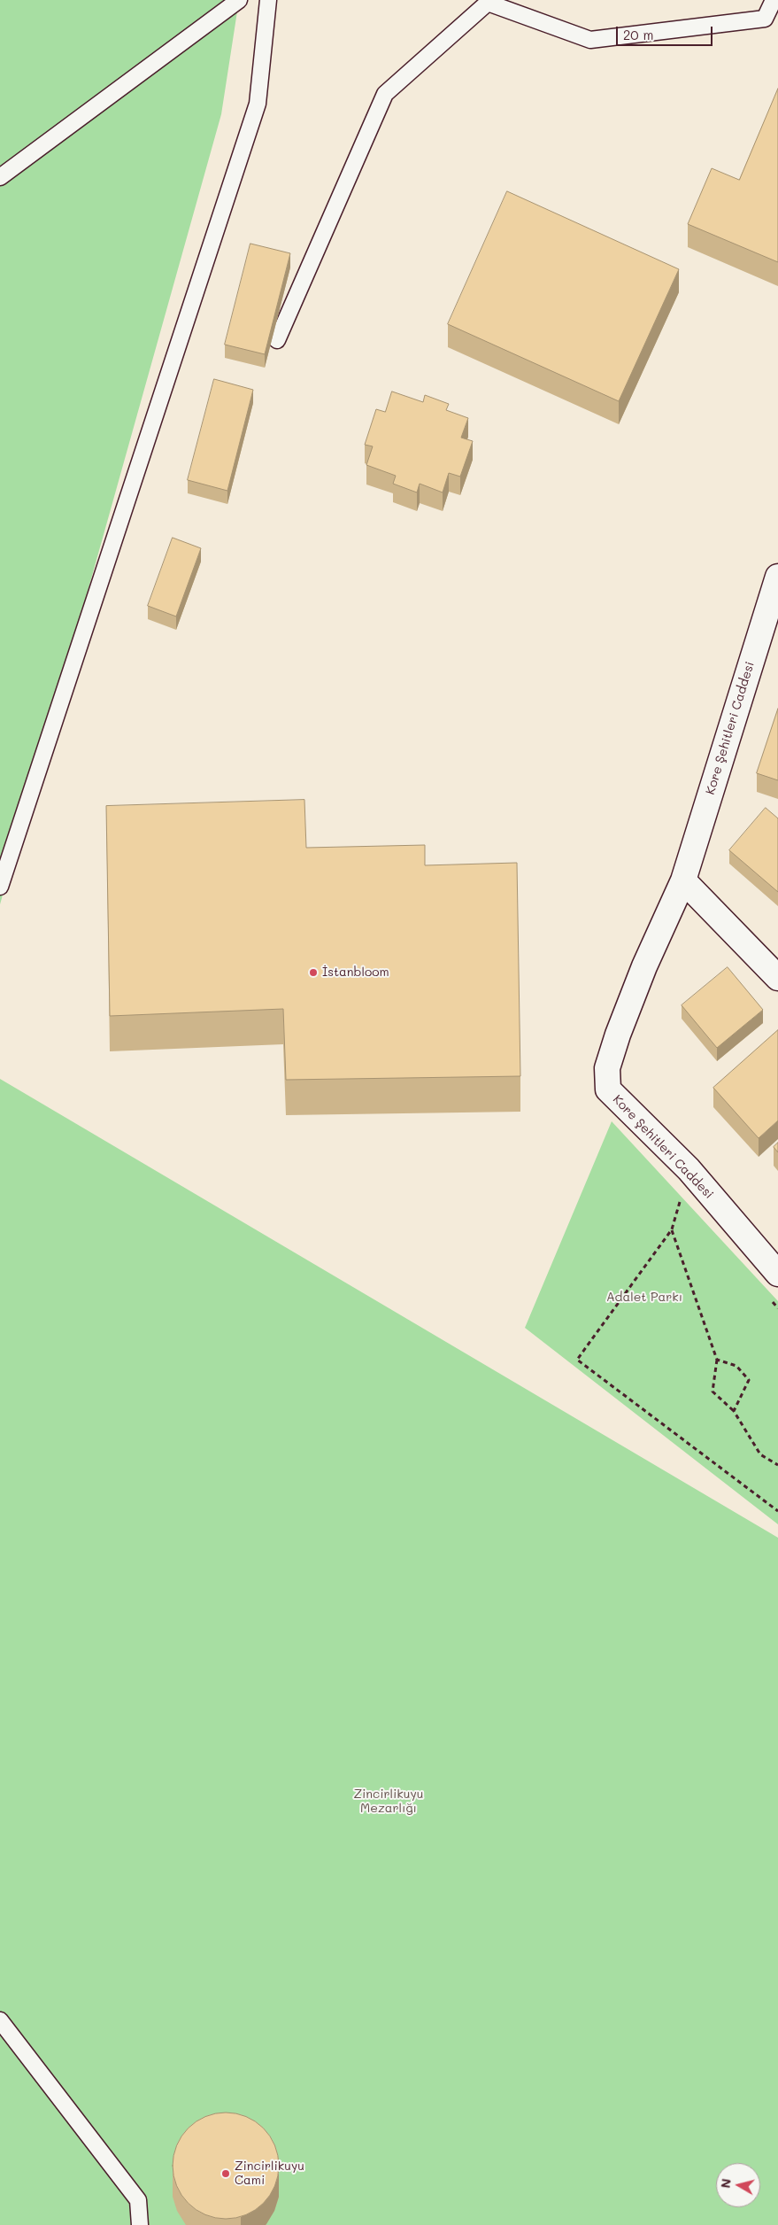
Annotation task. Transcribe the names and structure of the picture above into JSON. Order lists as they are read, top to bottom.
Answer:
{
  "streets": {
    "street": ["Kore Şehitleri Caddesi"]
  },
  "parks": ["Adalet Parkı", "Zincirlikuyu Mezarlığı"],
  "places": ["İstanbloom", "Zincirlikuyu Cami"],
  "scale_bar": "20 m",
  "north": "left"
}
